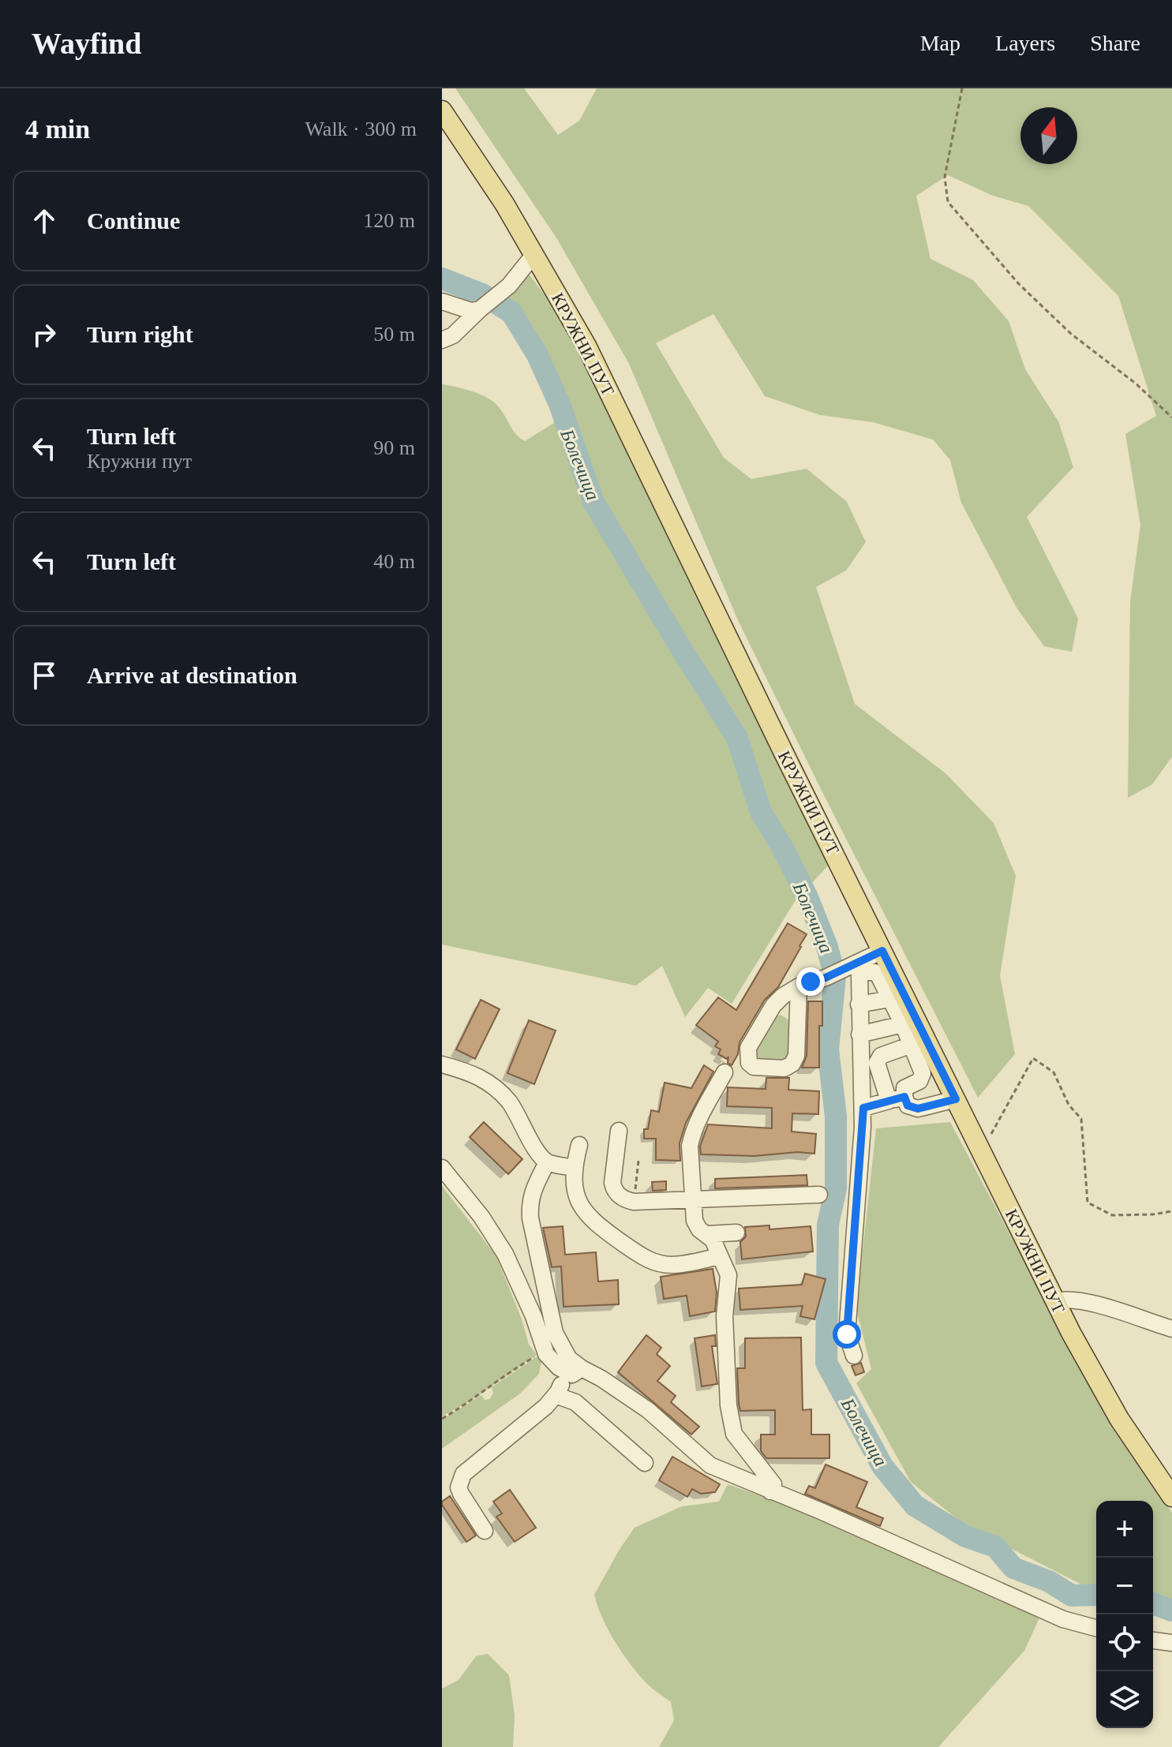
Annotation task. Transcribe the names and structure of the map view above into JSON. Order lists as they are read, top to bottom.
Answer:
{
  "streets": {
    "main road": ["КРУЖНИ ПУТ"]
  },
  "water": ["Болечица"],
  "north": "top",
  "page": {
    "header": "Wayfind",
    "nav": ["Map", "Layers", "Share"],
    "heading": ["4 min", "Walk · 300 m"],
    "list": [
      ["Continue", "120 m"],
      ["Turn right", "50 m"],
      ["Turn left", "Кружни пут", "90 m"],
      ["Turn left", "40 m"],
      "Arrive at destination"
    ],
    "map_buttons": ["+", "−"]
  }
}
